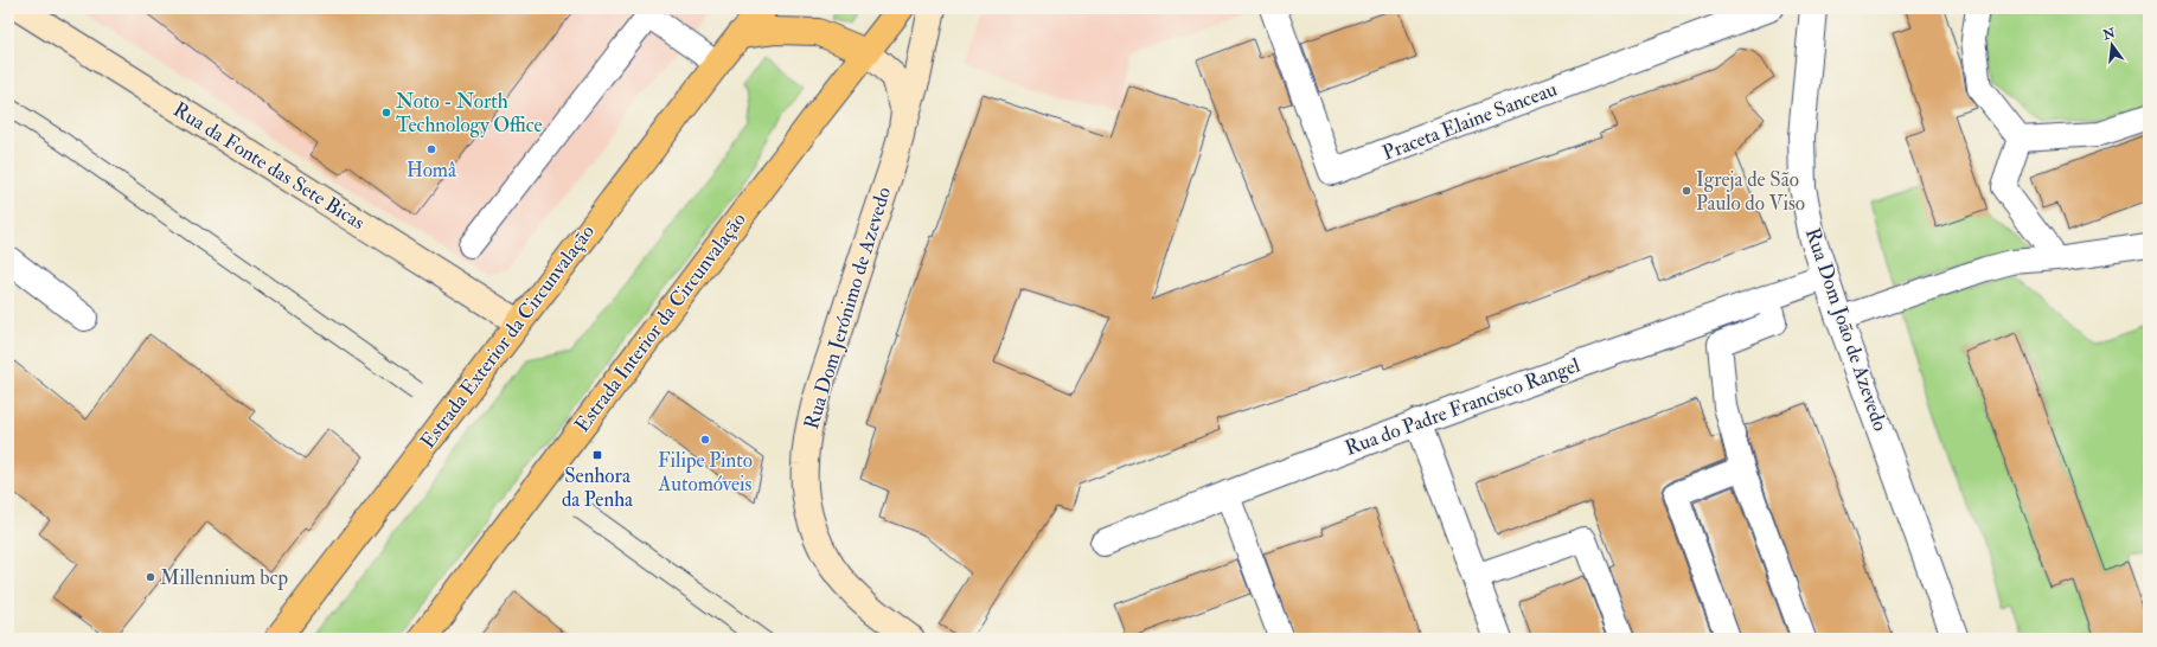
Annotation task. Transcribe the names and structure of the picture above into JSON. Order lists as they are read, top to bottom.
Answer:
{
  "streets": {
    "main road": ["Estrada Interior da Circunvalação", "Estrada Exterior da Circunvalação"],
    "street": [
      "Praceta Elaine Sanceau",
      "Rua da Fonte das Sete Bicas",
      "Rua Dom Jerónimo de Azevedo",
      "Rua Dom João de Azevedo",
      "Rua do Padre Francisco Rangel"
    ]
  },
  "crossings": [
    ["Rua da Fonte das Sete Bicas", "Estrada Exterior da Circunvalação"],
    ["Rua Dom Jerónimo de Azevedo", "Estrada Interior da Circunvalação"],
    ["Rua Dom João de Azevedo", "Rua do Padre Francisco Rangel"]
  ],
  "places": {
    "other": [
      "Noto - North Technology Office",
      "Homâ",
      "Igreja de São Paulo do Viso",
      "Filipe Pinto Automóveis",
      "Millennium bcp"
    ],
    "transit": ["Senhora da Penha"]
  },
  "north": "top"
}
